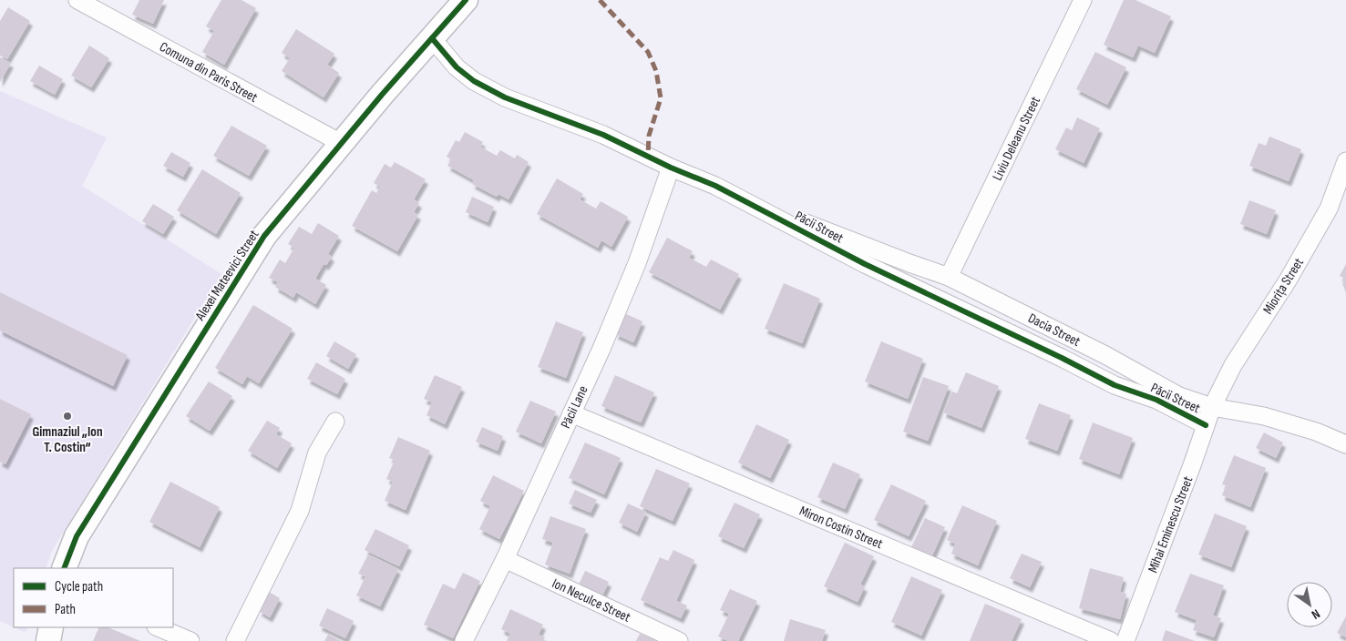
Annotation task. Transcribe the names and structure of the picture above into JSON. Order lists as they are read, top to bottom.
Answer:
{
  "streets": {
    "street": [
      "Comuna din Paris Street",
      "Liviu Deleanu Street",
      "Păcii Street",
      "Alexei Mateevici Street",
      "Miorița Street",
      "Dacia Street",
      "Păcii Lane",
      "Mihai Eminescu Street",
      "Miron Costin Street",
      "Ion Neculce Street"
    ]
  },
  "crossings": [
    ["Comuna din Paris Street", "Alexei Mateevici Street"],
    ["Liviu Deleanu Street", "Dacia Street"],
    ["Păcii Street", "Alexei Mateevici Street"],
    ["Păcii Street", "Dacia Street"],
    ["Păcii Street", "Păcii Lane"],
    ["Păcii Street", "Mihai Eminescu Street"],
    ["Miorița Street", "Dacia Street"],
    ["Miorița Street", "Mihai Eminescu Street"],
    ["Dacia Street", "Mihai Eminescu Street"],
    ["Păcii Lane", "Miron Costin Street"],
    ["Păcii Lane", "Ion Neculce Street"]
  ],
  "places": ["Gimnaziul „Ion T. Costin“"],
  "legend": ["Cycle path", "Path"],
  "north": "bottom right"
}
